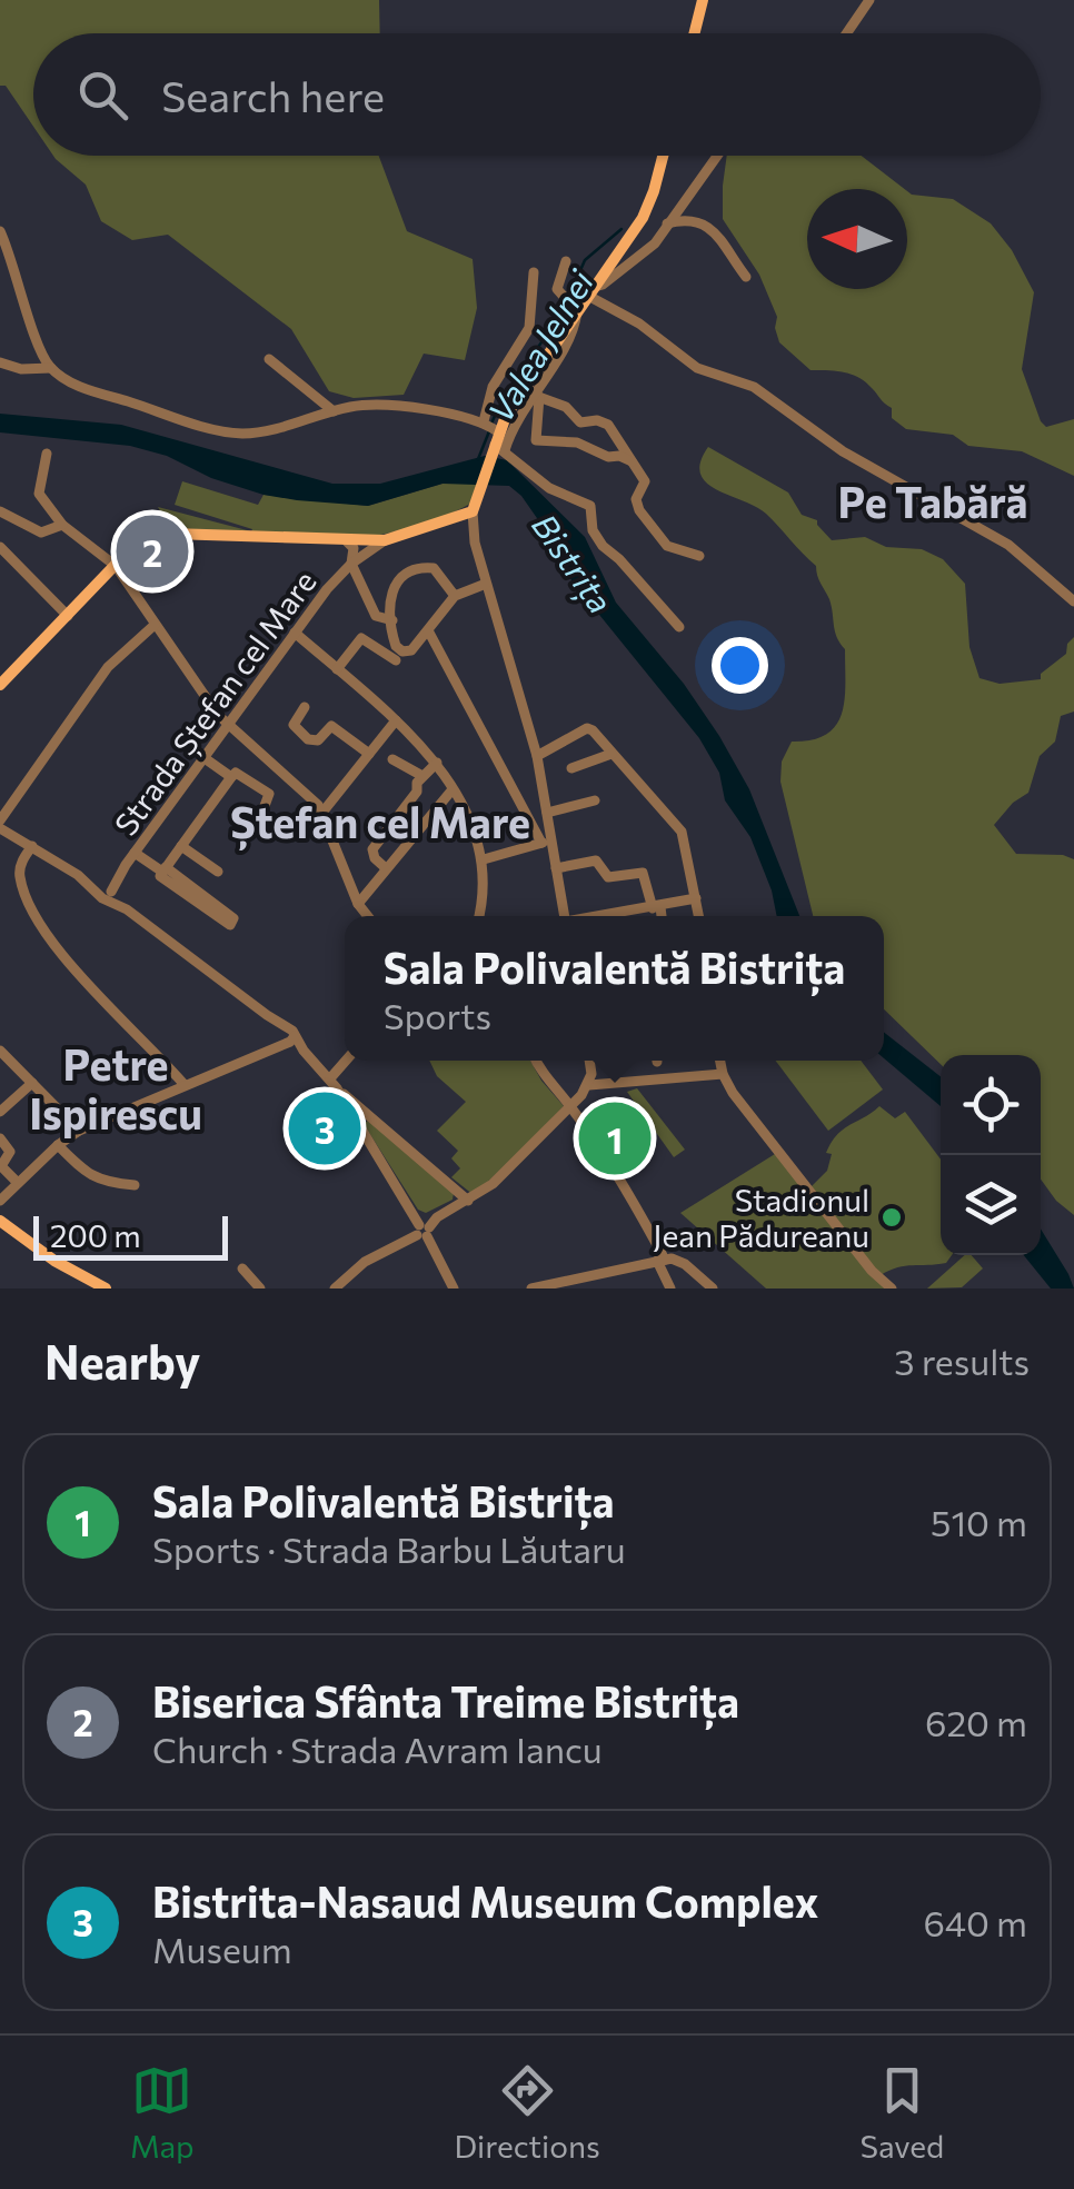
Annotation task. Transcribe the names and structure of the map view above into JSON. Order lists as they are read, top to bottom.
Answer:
{
  "streets": {
    "main road": ["Strada Ștefan cel Mare"]
  },
  "districts": ["Pe Tabără", "Ștefan cel Mare", "Petre Ispirescu"],
  "water": ["Valea Jelnei", "Bistrița"],
  "places": ["Stadionul Jean Pădureanu"],
  "scale_bar": "200 m",
  "north": "left",
  "page": {
    "search": "Search here",
    "pins": ["2", "3", "1"],
    "popup": ["Sala Polivalentă Bistrița", "Sports"],
    "scale": "200 m",
    "heading": ["Nearby", "3 results"],
    "list": [
      {
        "mark": "1",
        "name": "Sala Polivalentă Bistrița",
        "note": "Sports · Strada Barbu Lăutaru",
        "value": "510 m"
      },
      {
        "mark": "2",
        "name": "Biserica Sfânta Treime Bistrița",
        "note": "Church · Strada Avram Iancu",
        "value": "620 m"
      },
      {
        "mark": "3",
        "name": "Bistrita-Nasaud Museum Complex",
        "note": "Museum",
        "value": "640 m"
      }
    ],
    "nav": ["Map", "Directions", "Saved"]
  }
}
